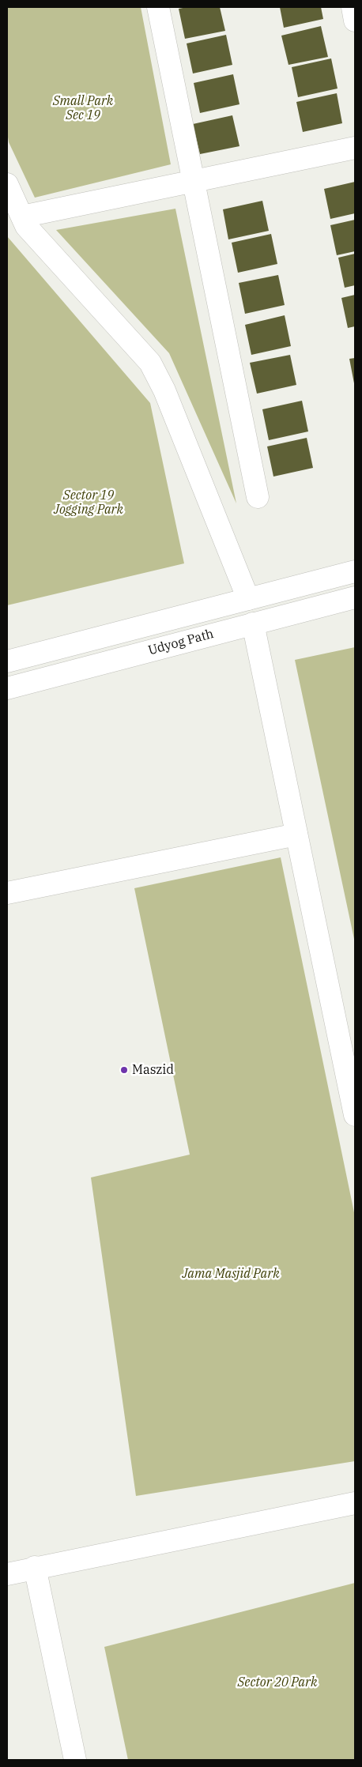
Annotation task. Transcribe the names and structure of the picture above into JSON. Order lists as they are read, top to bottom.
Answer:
{
  "streets": {
    "street": ["Udyog Path"]
  },
  "parks": [
    "Small Park Sec 19",
    "Sector 19 Jogging Park",
    "Jama Masjid Park",
    "Sector 20 Park"
  ],
  "places": ["Maszid"]
}
